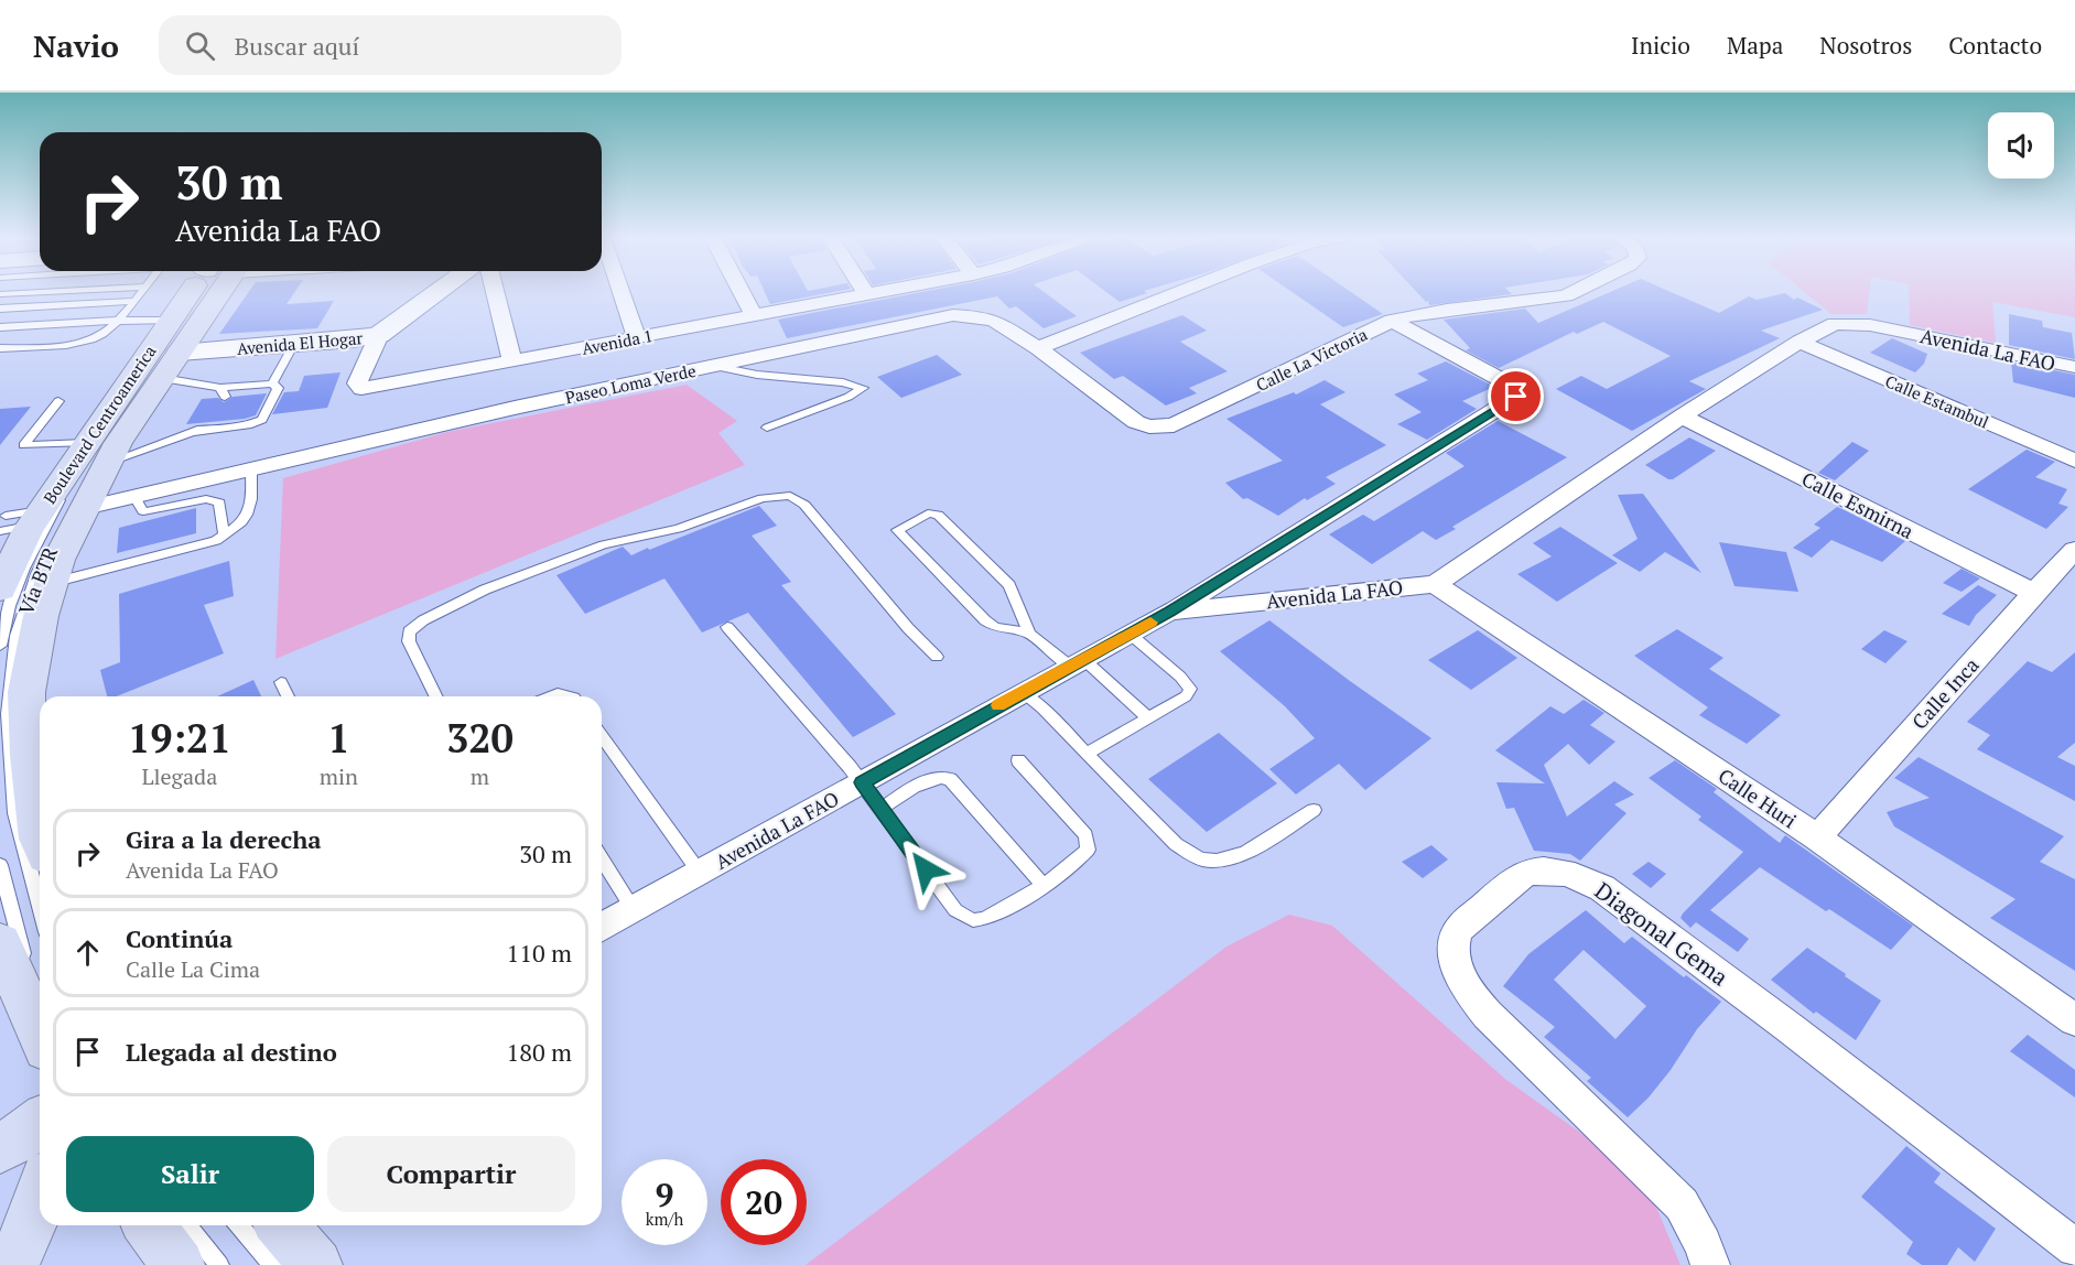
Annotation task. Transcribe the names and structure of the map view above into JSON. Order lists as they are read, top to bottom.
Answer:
{
  "streets": {
    "main road": ["Boulevard Centroamerica"],
    "street": [
      "Avenida 1",
      "Avenida El Hogar",
      "Avenida La FAO",
      "Calle La Victoria",
      "Paseo Loma Verde",
      "Calle Estambul",
      "Calle Esmirna",
      "Calle Inca",
      "Calle Huri",
      "Diagonal Gema"
    ],
    "lane": ["Vía BTR"]
  },
  "crossings": [
    ["Avenida 1", "Avenida El Hogar"],
    ["Avenida El Hogar", "Boulevard Centroamerica"],
    ["Avenida La FAO", "Calle Estambul"],
    ["Avenida La FAO", "Calle Esmirna"],
    ["Avenida La FAO", "Calle Huri"],
    ["Calle La Victoria", "Paseo Loma Verde"],
    ["Paseo Loma Verde", "Boulevard Centroamerica"],
    ["Boulevard Centroamerica", "Vía BTR"],
    ["Calle Esmirna", "Calle Inca"],
    ["Calle Inca", "Calle Huri"]
  ],
  "page": {
    "header": "Navio",
    "search": "Buscar aquí",
    "nav": [
      "Inicio",
      "Mapa",
      "Nosotros",
      "Contacto"
    ],
    "turn": ["30 m", "Avenida La FAO"],
    "eta": [
      "19:21",
      "Llegada",
      "1",
      "min",
      "320",
      "m"
    ],
    "list": [
      {
        "name": "Gira a la derecha",
        "note": "Avenida La FAO",
        "value": "30 m"
      },
      {
        "name": "Continúa",
        "note": "Calle La Cima",
        "value": "110 m"
      },
      {
        "name": "Llegada al destino",
        "value": "180 m"
      }
    ],
    "buttons": ["Salir", "Compartir"],
    "speed": "9 km/h",
    "limit": "20"
  }
}
